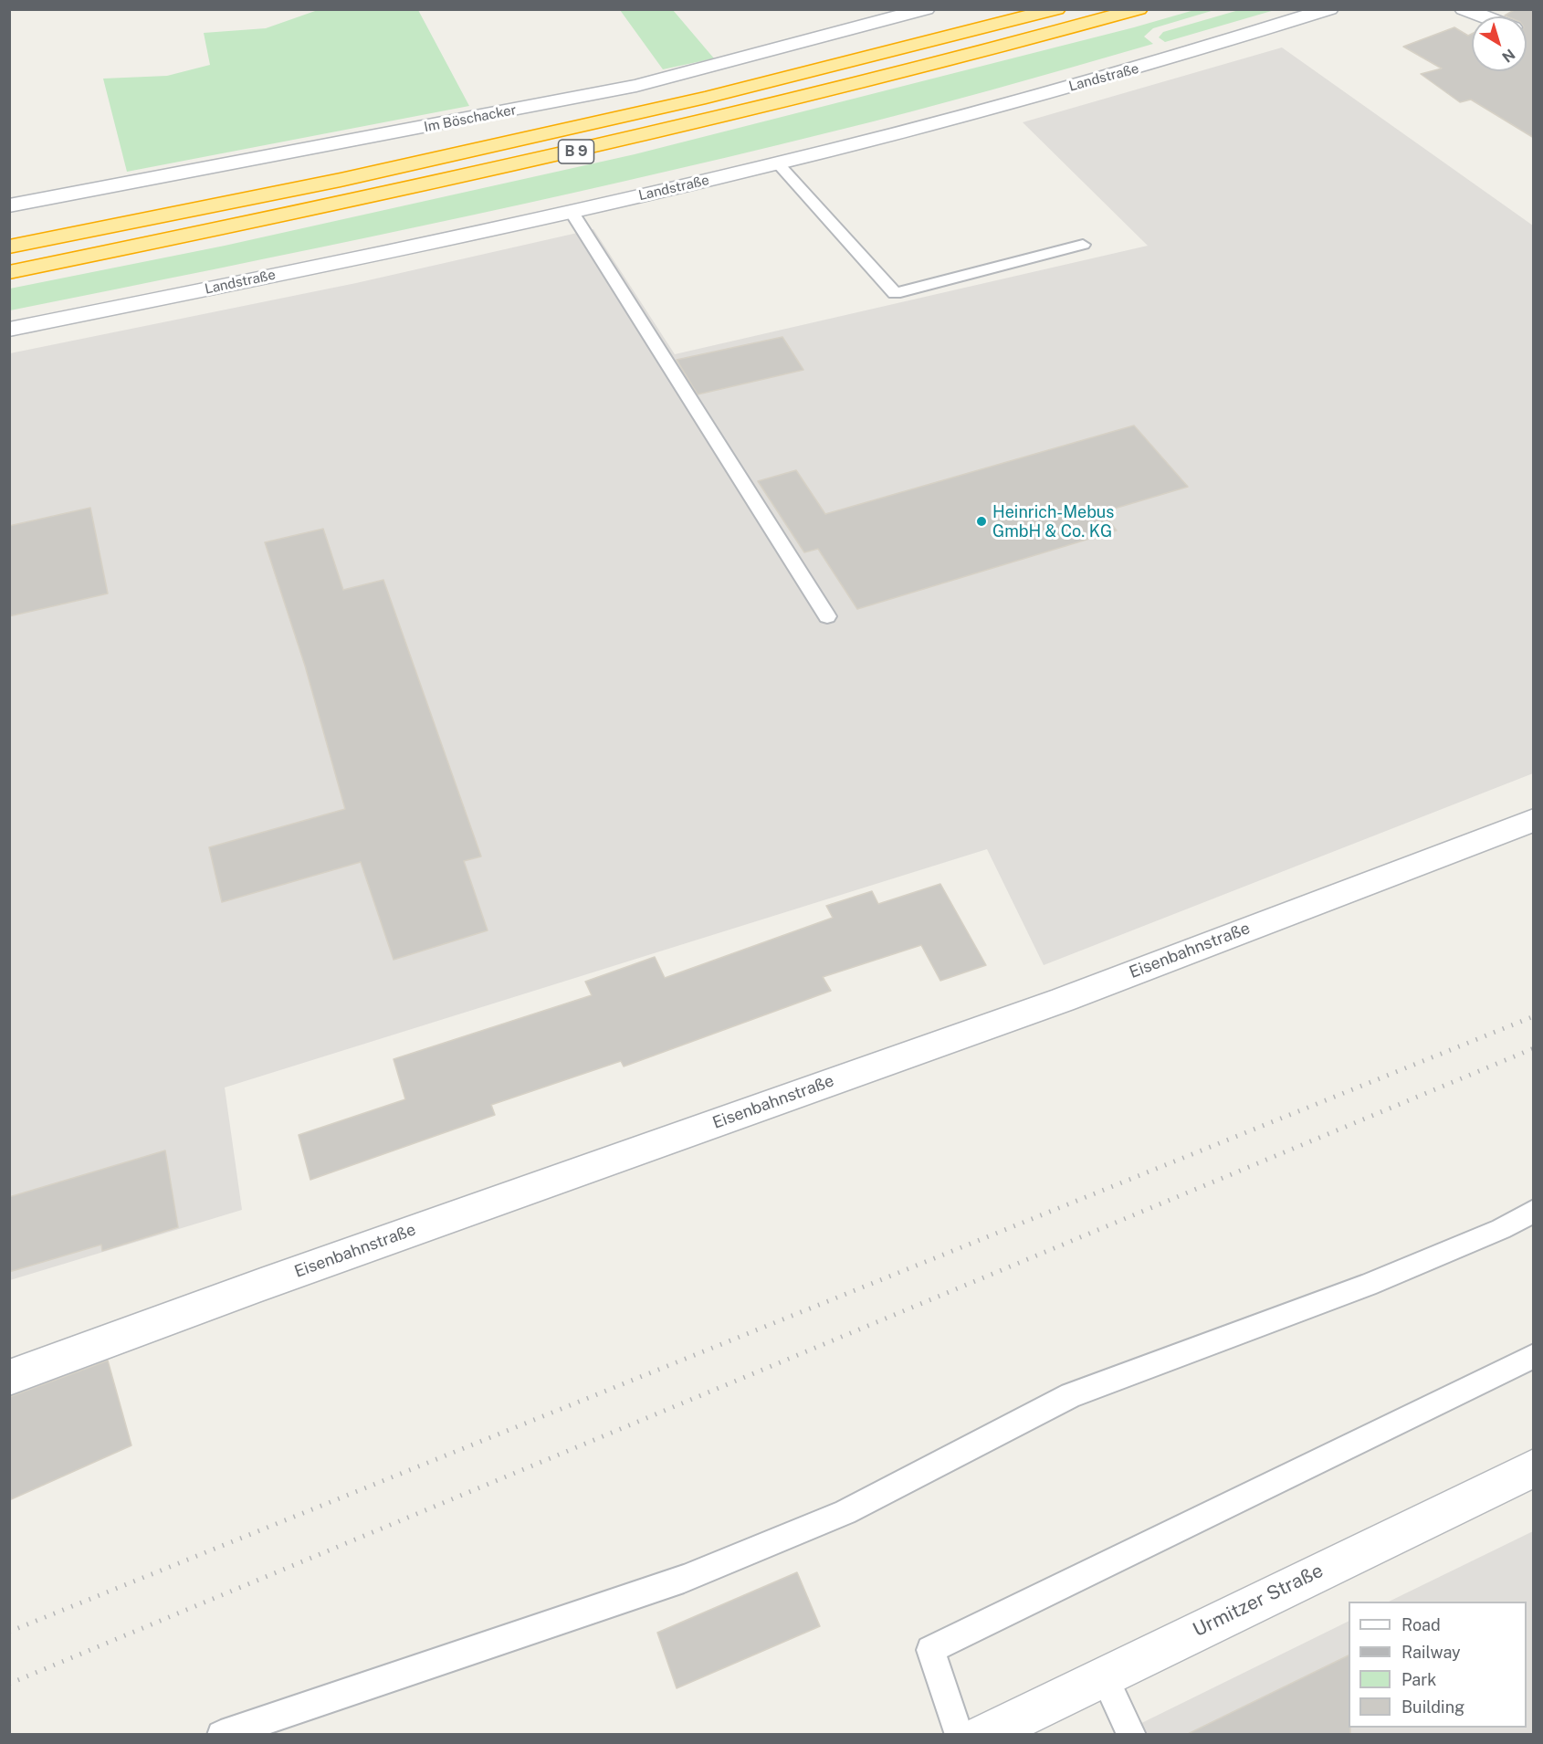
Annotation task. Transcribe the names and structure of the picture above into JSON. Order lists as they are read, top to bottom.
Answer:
{
  "streets": {
    "highway": ["B 9"],
    "street": [
      "Landstraße",
      "Im Böschacker",
      "Eisenbahnstraße",
      "Urmitzer Straße"
    ]
  },
  "places": ["Heinrich-Mebus GmbH & Co. KG"],
  "legend": [
    "Road",
    "Railway",
    "Park",
    "Building"
  ],
  "north": "bottom right"
}
